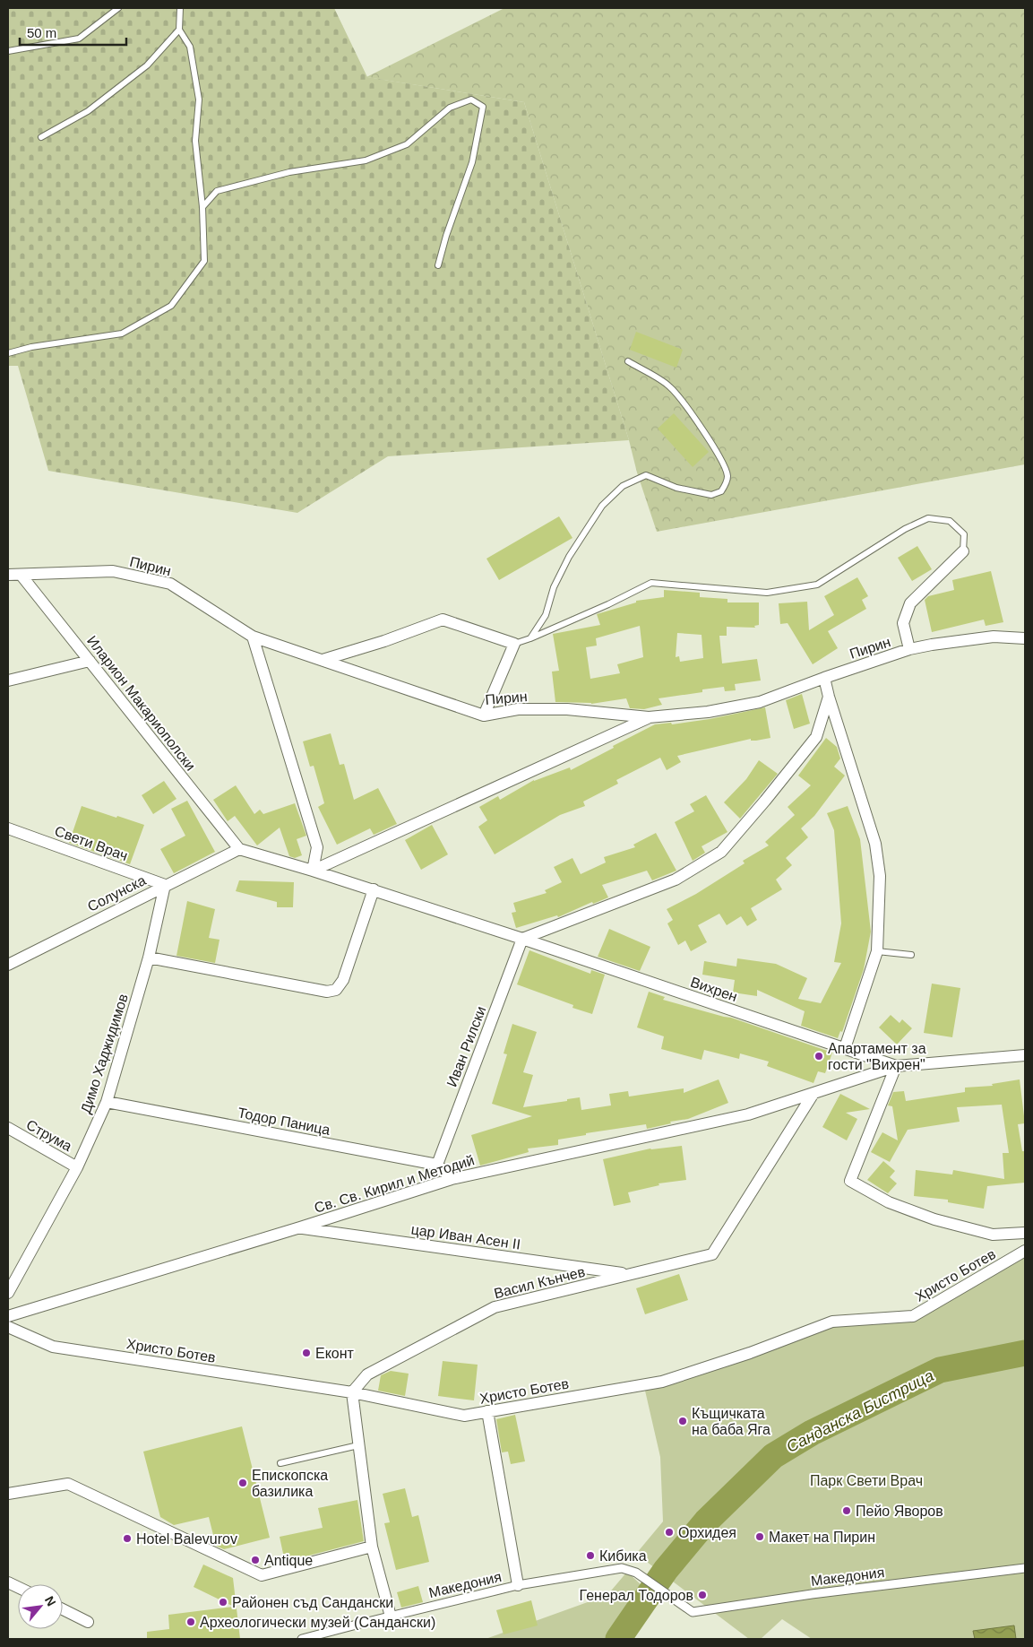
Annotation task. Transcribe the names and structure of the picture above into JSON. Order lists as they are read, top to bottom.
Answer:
{
  "streets": {
    "street": [
      "Пирин",
      "Иларион Макариополски",
      "Свети Врач",
      "Солунска",
      "Вихрен",
      "Иван Рилски",
      "Димо Хаджидимов",
      "Тодор Паница",
      "Струма",
      "Св. Св. Кирил и Методий",
      "цар Иван Асен II",
      "Христо Ботев",
      "Васил Кънчев",
      "Македония"
    ]
  },
  "crossings": [
    ["Пирин", "Иларион Макариополски"],
    ["Иларион Макариополски", "Солунска"],
    ["Иларион Макариополски", "Вихрен"],
    ["Свети Врач", "Солунска"],
    ["Свети Врач", "Димо Хаджидимов"],
    ["Солунска", "Вихрен"],
    ["Солунска", "Димо Хаджидимов"],
    ["Вихрен", "Иван Рилски"],
    ["Вихрен", "Св. Св. Кирил и Методий"],
    ["Иван Рилски", "Тодор Паница"],
    ["Димо Хаджидимов", "Тодор Паница"],
    ["Димо Хаджидимов", "Струма"],
    ["Св. Св. Кирил и Методий", "цар Иван Асен II"],
    ["Св. Св. Кирил и Методий", "Васил Кънчев"],
    ["цар Иван Асен II", "Васил Кънчев"],
    ["Христо Ботев", "Васил Кънчев"]
  ],
  "water": ["Санданска Бистрица"],
  "parks": ["Парк Свети Врач"],
  "places": [
    "Апартамент за гости \"Вихрен\"",
    "Еконт",
    "Къщичката на баба Яга",
    "Епископска базилика",
    "Пейо Яворов",
    "Орхидея",
    "Макет на Пирин",
    "Hotel Balevurov",
    "Кибика",
    "Antique",
    "Генерал Тодоров",
    "Районен съд Сандански",
    "Археологически музей (Сандански)"
  ],
  "scale_bar": "50 m",
  "north": "top right"
}
